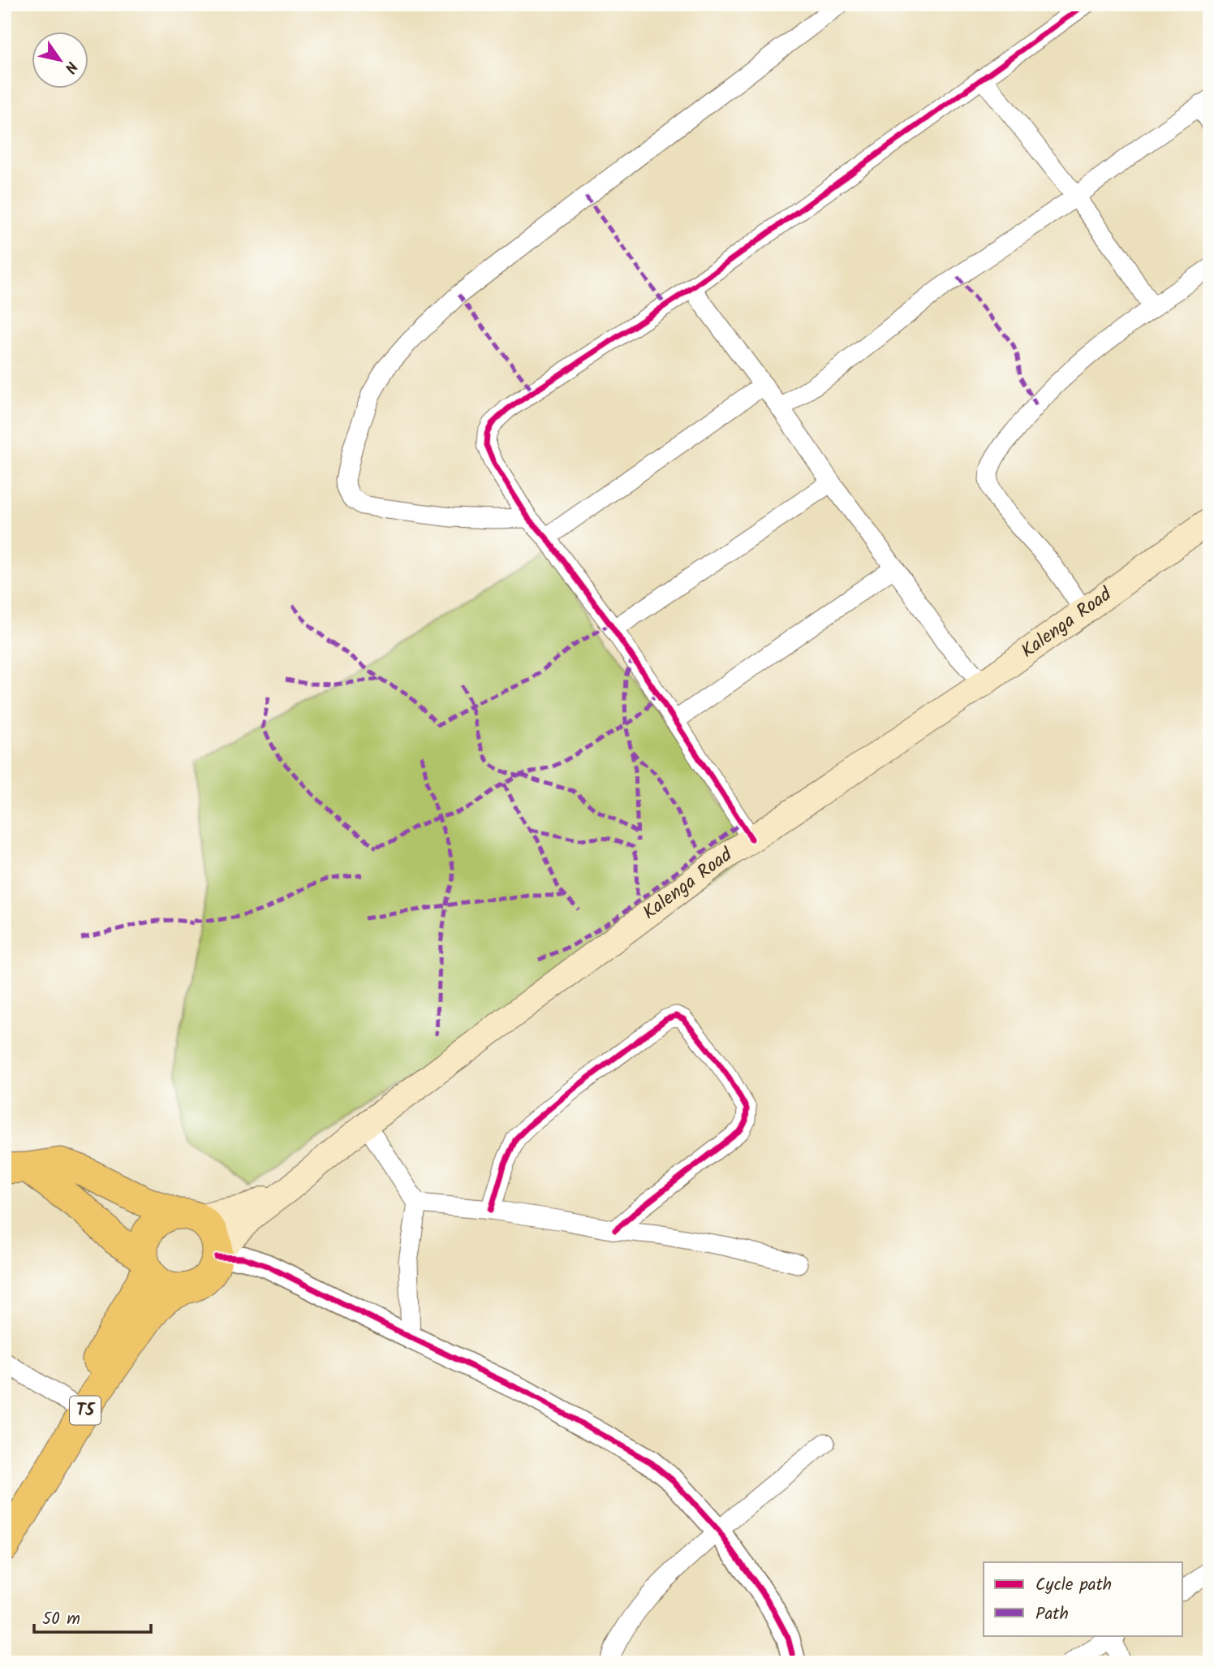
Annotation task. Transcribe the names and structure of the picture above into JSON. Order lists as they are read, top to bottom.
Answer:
{
  "streets": {
    "highway": ["T5"],
    "main road": ["Kalenga Road"]
  },
  "crossings": [
    ["Kalenga Road", "T5"]
  ],
  "legend": ["Cycle path", "Path"],
  "scale_bar": "50 m",
  "north": "bottom right"
}
